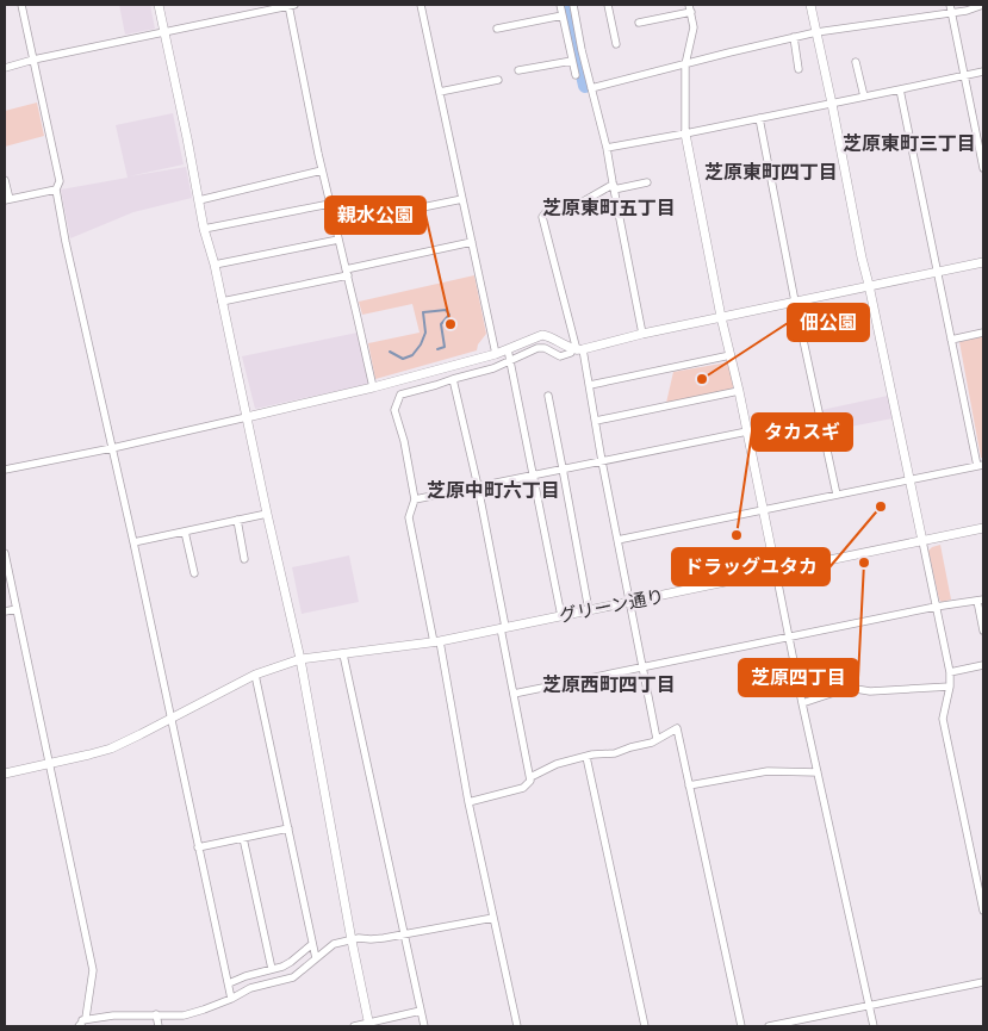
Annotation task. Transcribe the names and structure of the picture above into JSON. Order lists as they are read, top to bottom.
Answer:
{
  "streets": {
    "street": ["グリーン通り"]
  },
  "districts": [
    "芝原東町三丁目",
    "芝原東町四丁目",
    "芝原東町五丁目",
    "芝原中町六丁目",
    "芝原西町四丁目"
  ],
  "places": [
    "親水公園",
    "佃公園",
    "ドラッグユタカ",
    "タカスギ",
    "芝原四丁目"
  ]
}
